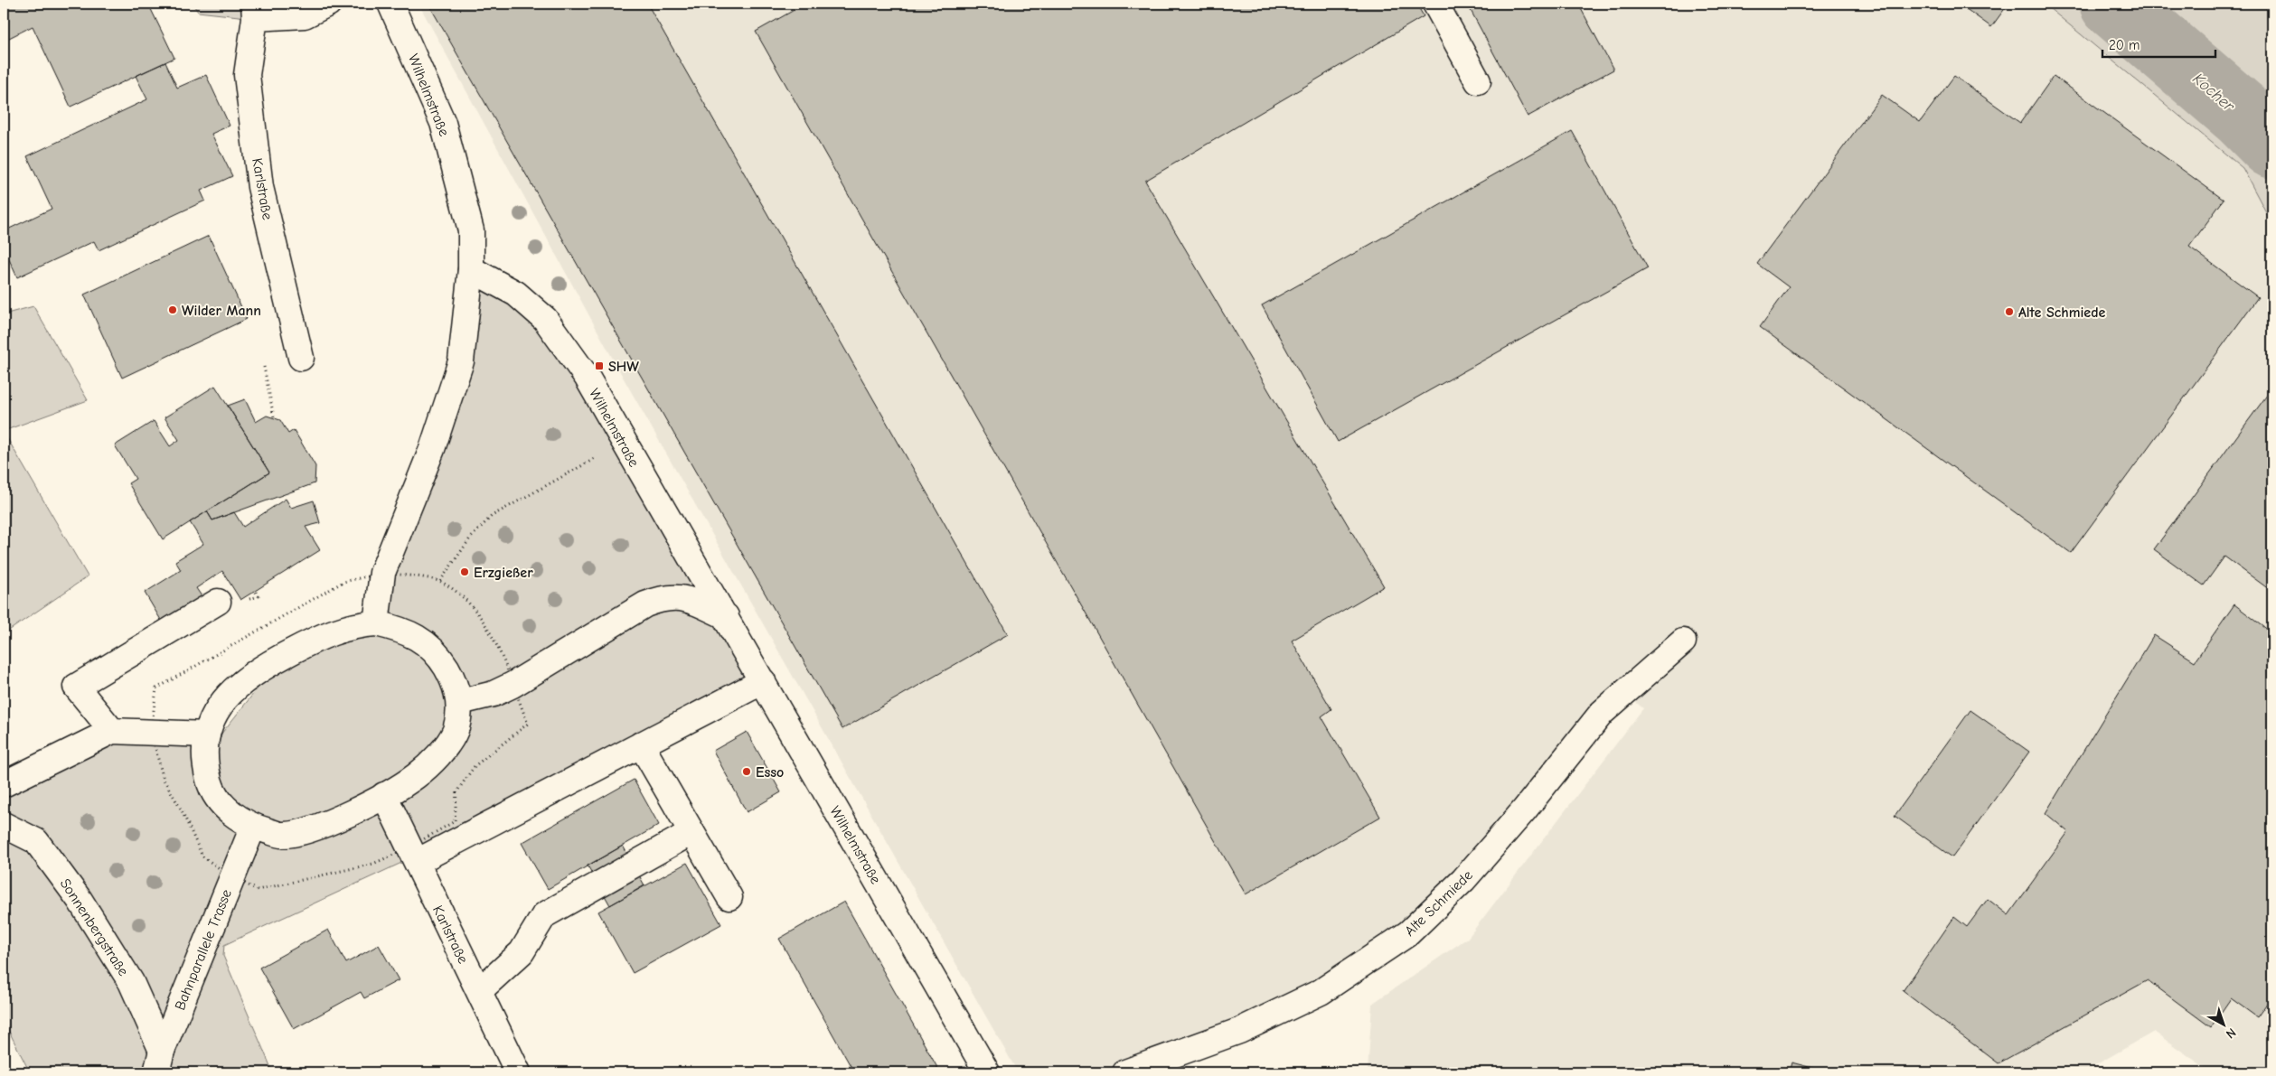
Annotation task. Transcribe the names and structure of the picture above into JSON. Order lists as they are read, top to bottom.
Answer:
{
  "streets": {
    "street": [
      "Wilhelmstraße",
      "Karlstraße",
      "Alte Schmiede",
      "Sonnenbergstraße",
      "Bahnparallele Trasse"
    ]
  },
  "crossings": [
    ["Sonnenbergstraße", "Bahnparallele Trasse"]
  ],
  "water": ["Kocher"],
  "places": {
    "other": [
      "Wilder Mann",
      "Alte Schmiede",
      "Erzgießer",
      "Esso"
    ],
    "transit": ["SHW"]
  },
  "scale_bar": "20 m",
  "north": "bottom right"
}
